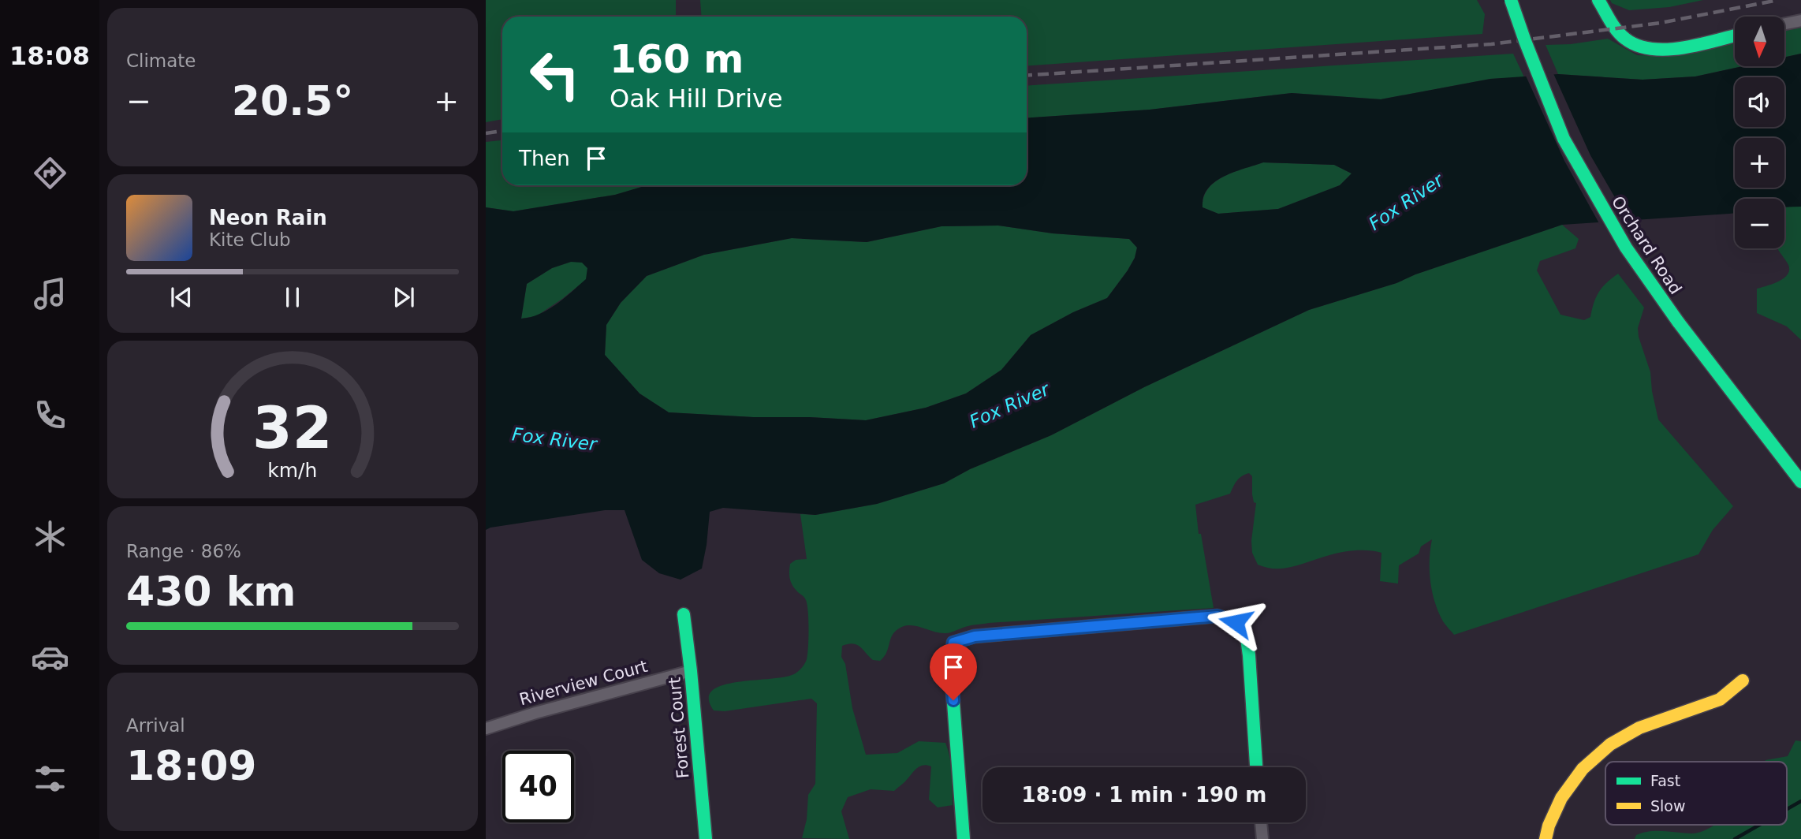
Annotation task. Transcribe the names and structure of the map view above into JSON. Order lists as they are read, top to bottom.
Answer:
{
  "streets": {
    "street": ["Orchard Road", "Riverview Court", "Forest Court"]
  },
  "crossings": [
    ["Riverview Court", "Forest Court"]
  ],
  "water": ["Fox River"],
  "legend": ["Fast", "Slow"],
  "north": "bottom",
  "page": {
    "tabs": "18:08",
    "tile": [
      "Climate",
      ["Range · 86%", "430 km"],
      ["Arrival", "18:09"]
    ],
    "map_buttons": ["+", "−"],
    "turn": ["160 m", "Oak Hill Drive"],
    "heat": ["−", "20.5°", "+"],
    "then": "Then",
    "song": ["Neon Rain", "Kite Club"],
    "limit": "40",
    "trip": "18:09 · 1 min · 190 m",
    "gauge": ["32", "km/h"]
  }
}
